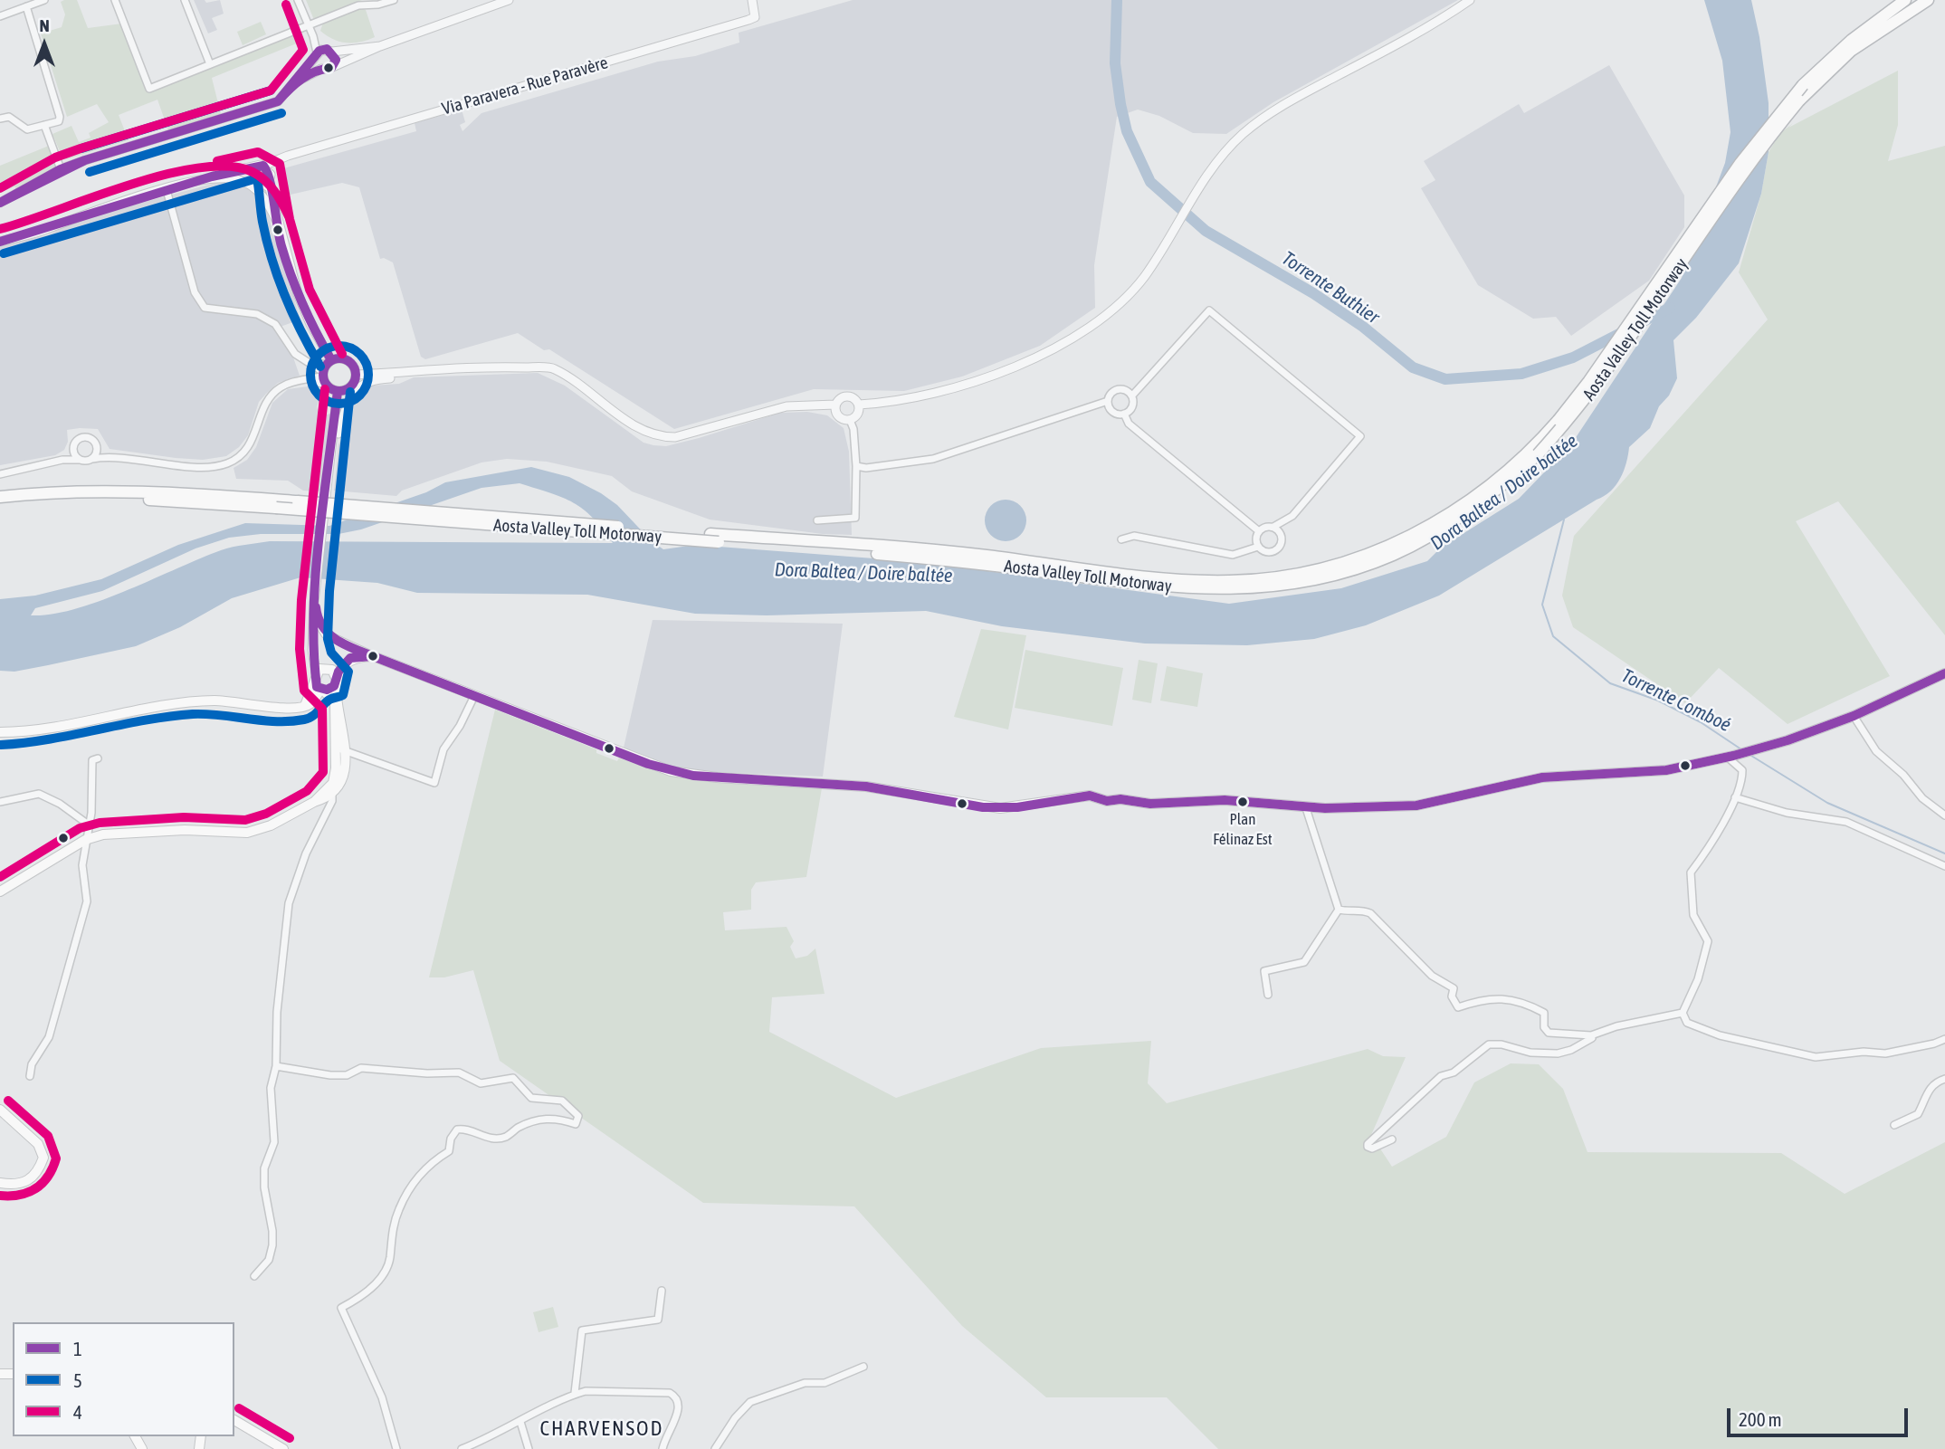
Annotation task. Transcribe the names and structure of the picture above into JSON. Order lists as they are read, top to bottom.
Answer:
{
  "streets": {
    "highway": ["Aosta Valley Toll Motorway"],
    "street": ["Via Paravera - Rue Paravère"]
  },
  "districts": ["CHARVENSOD"],
  "water": ["Torrente Buthier", "Dora Baltea / Doire baltée", "Torrente Comboé"],
  "places": ["Plan Félinaz Est"],
  "lines": ["transit line 4", "transit line 1", "transit line 5"],
  "legend": ["1", "5", "4"],
  "scale_bar": "200 m",
  "north": "top"
}
